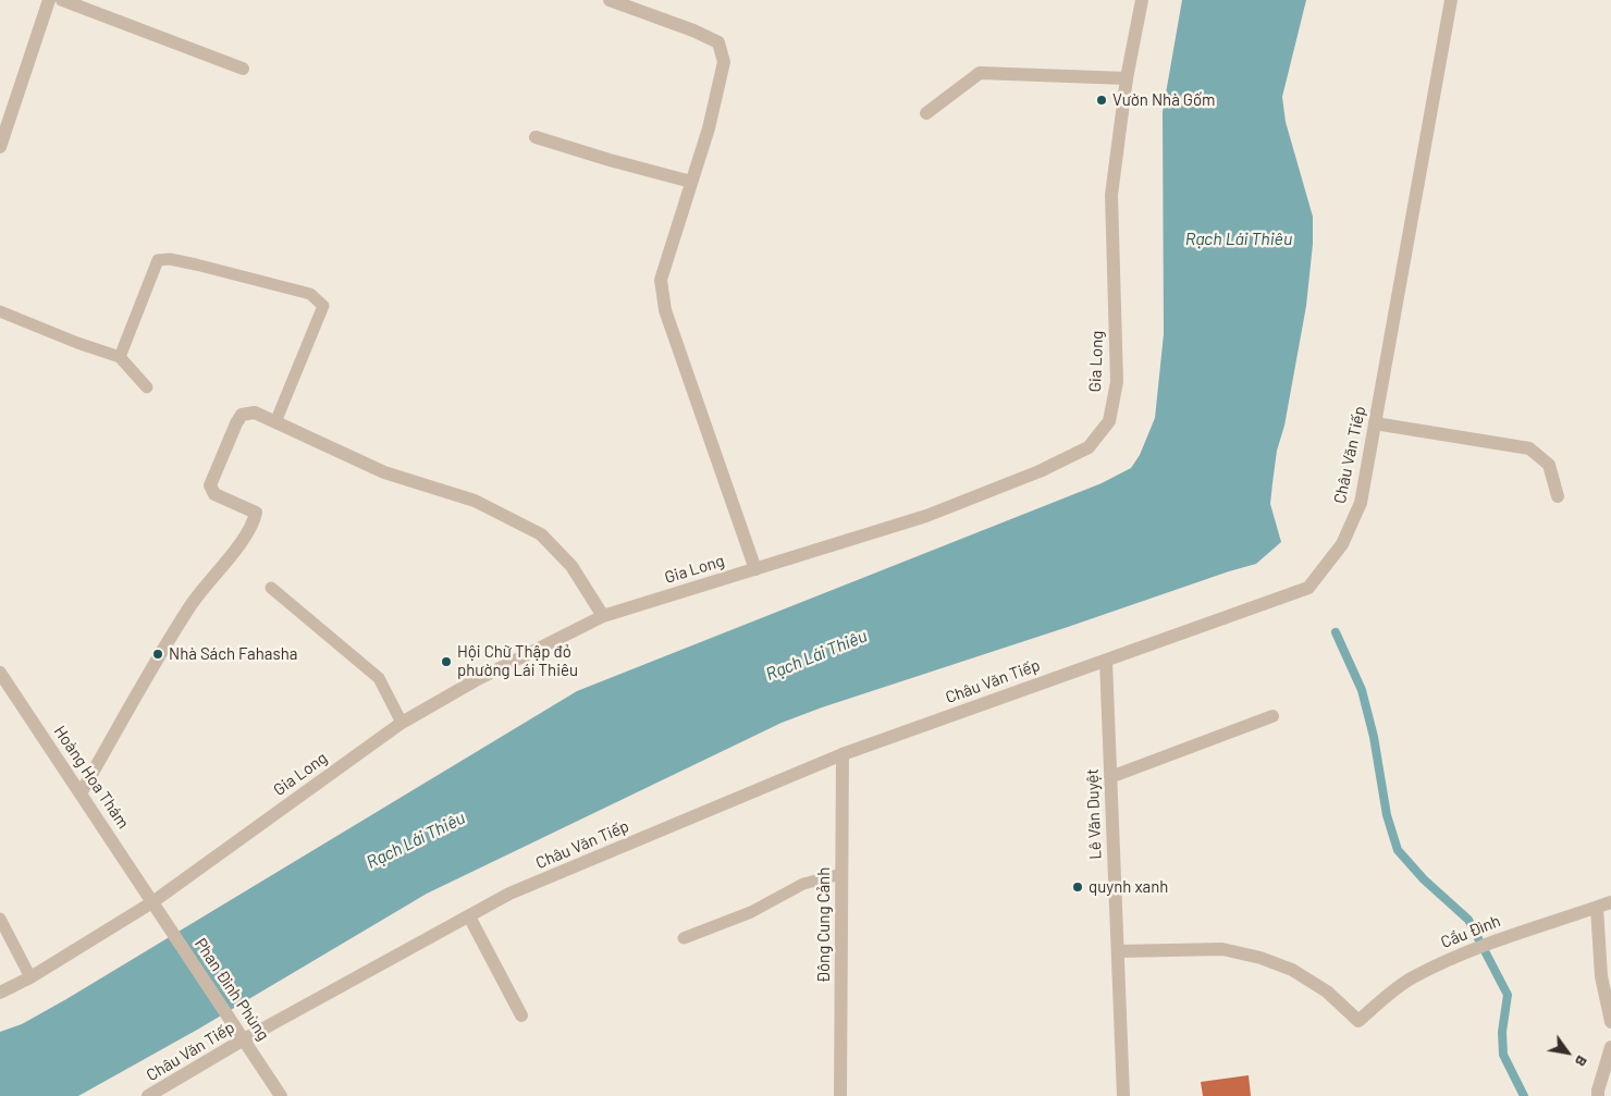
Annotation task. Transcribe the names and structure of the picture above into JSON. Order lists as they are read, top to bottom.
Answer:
{
  "streets": {
    "street": [
      "Gia Long",
      "Châu Văn Tiếp",
      "Hoàng Hoa Thám",
      "Lê Văn Duyệt",
      "Đông Cung Cảnh",
      "Cầu Đình",
      "Phan Đình Phùng"
    ]
  },
  "crossings": [
    ["Gia Long", "Hoàng Hoa Thám"],
    ["Gia Long", "Phan Đình Phùng"],
    ["Châu Văn Tiếp", "Lê Văn Duyệt"],
    ["Châu Văn Tiếp", "Đông Cung Cảnh"],
    ["Châu Văn Tiếp", "Phan Đình Phùng"],
    ["Hoàng Hoa Thám", "Phan Đình Phùng"],
    ["Lê Văn Duyệt", "Cầu Đình"]
  ],
  "water": ["Rạch Lái Thiêu"],
  "places": [
    "Vườn Nhà Gốm",
    "Nhà Sách Fahasha",
    "Hội Chữ Thập đỏ phường Lái Thiêu",
    "quynh xanh"
  ],
  "north": "bottom right"
}
